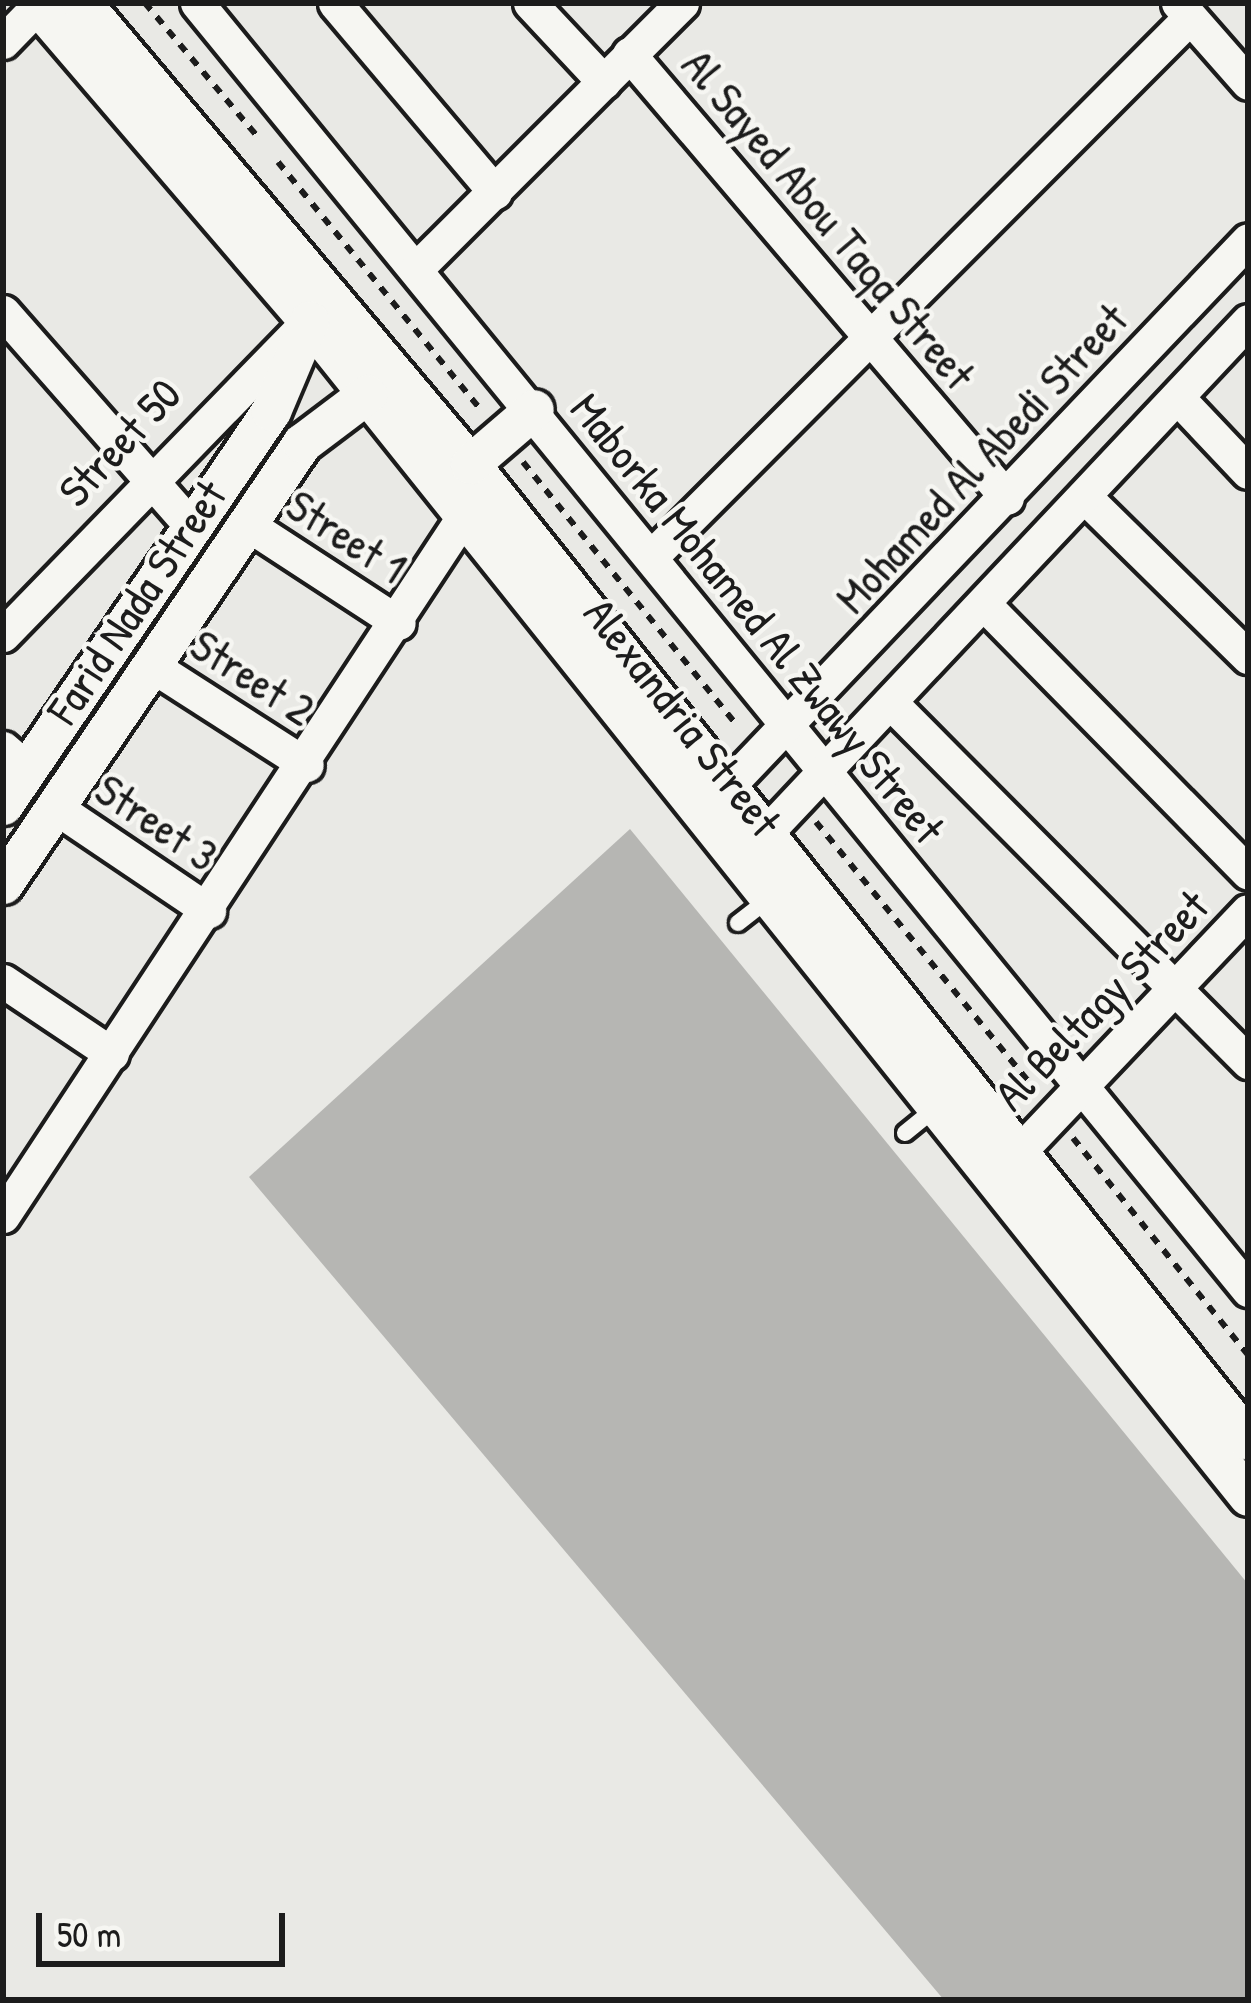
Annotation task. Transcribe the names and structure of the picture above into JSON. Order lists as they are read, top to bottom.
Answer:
{
  "streets": {
    "street": [
      "Al Sayed Abou Taqa Street",
      "Street 50",
      "Mohamed Al Abedi Street",
      "Street 1",
      "Farid Nada Street",
      "Maborka Mohamed Al Zwawy Street",
      "Street 2",
      "Alexandria Street",
      "Street 3",
      "Al Beltagy Street"
    ]
  },
  "crossings": [
    ["Al Sayed Abou Taqa Street", "Mohamed Al Abedi Street"],
    ["Street 50", "Farid Nada Street"],
    ["Street 50", "Alexandria Street"],
    ["Mohamed Al Abedi Street", "Maborka Mohamed Al Zwawy Street"],
    ["Mohamed Al Abedi Street", "Alexandria Street"],
    ["Street 1", "Farid Nada Street"],
    ["Farid Nada Street", "Street 2"],
    ["Farid Nada Street", "Alexandria Street"],
    ["Farid Nada Street", "Street 3"],
    ["Maborka Mohamed Al Zwawy Street", "Al Beltagy Street"],
    ["Alexandria Street", "Al Beltagy Street"]
  ],
  "scale_bar": "50 m"
}
